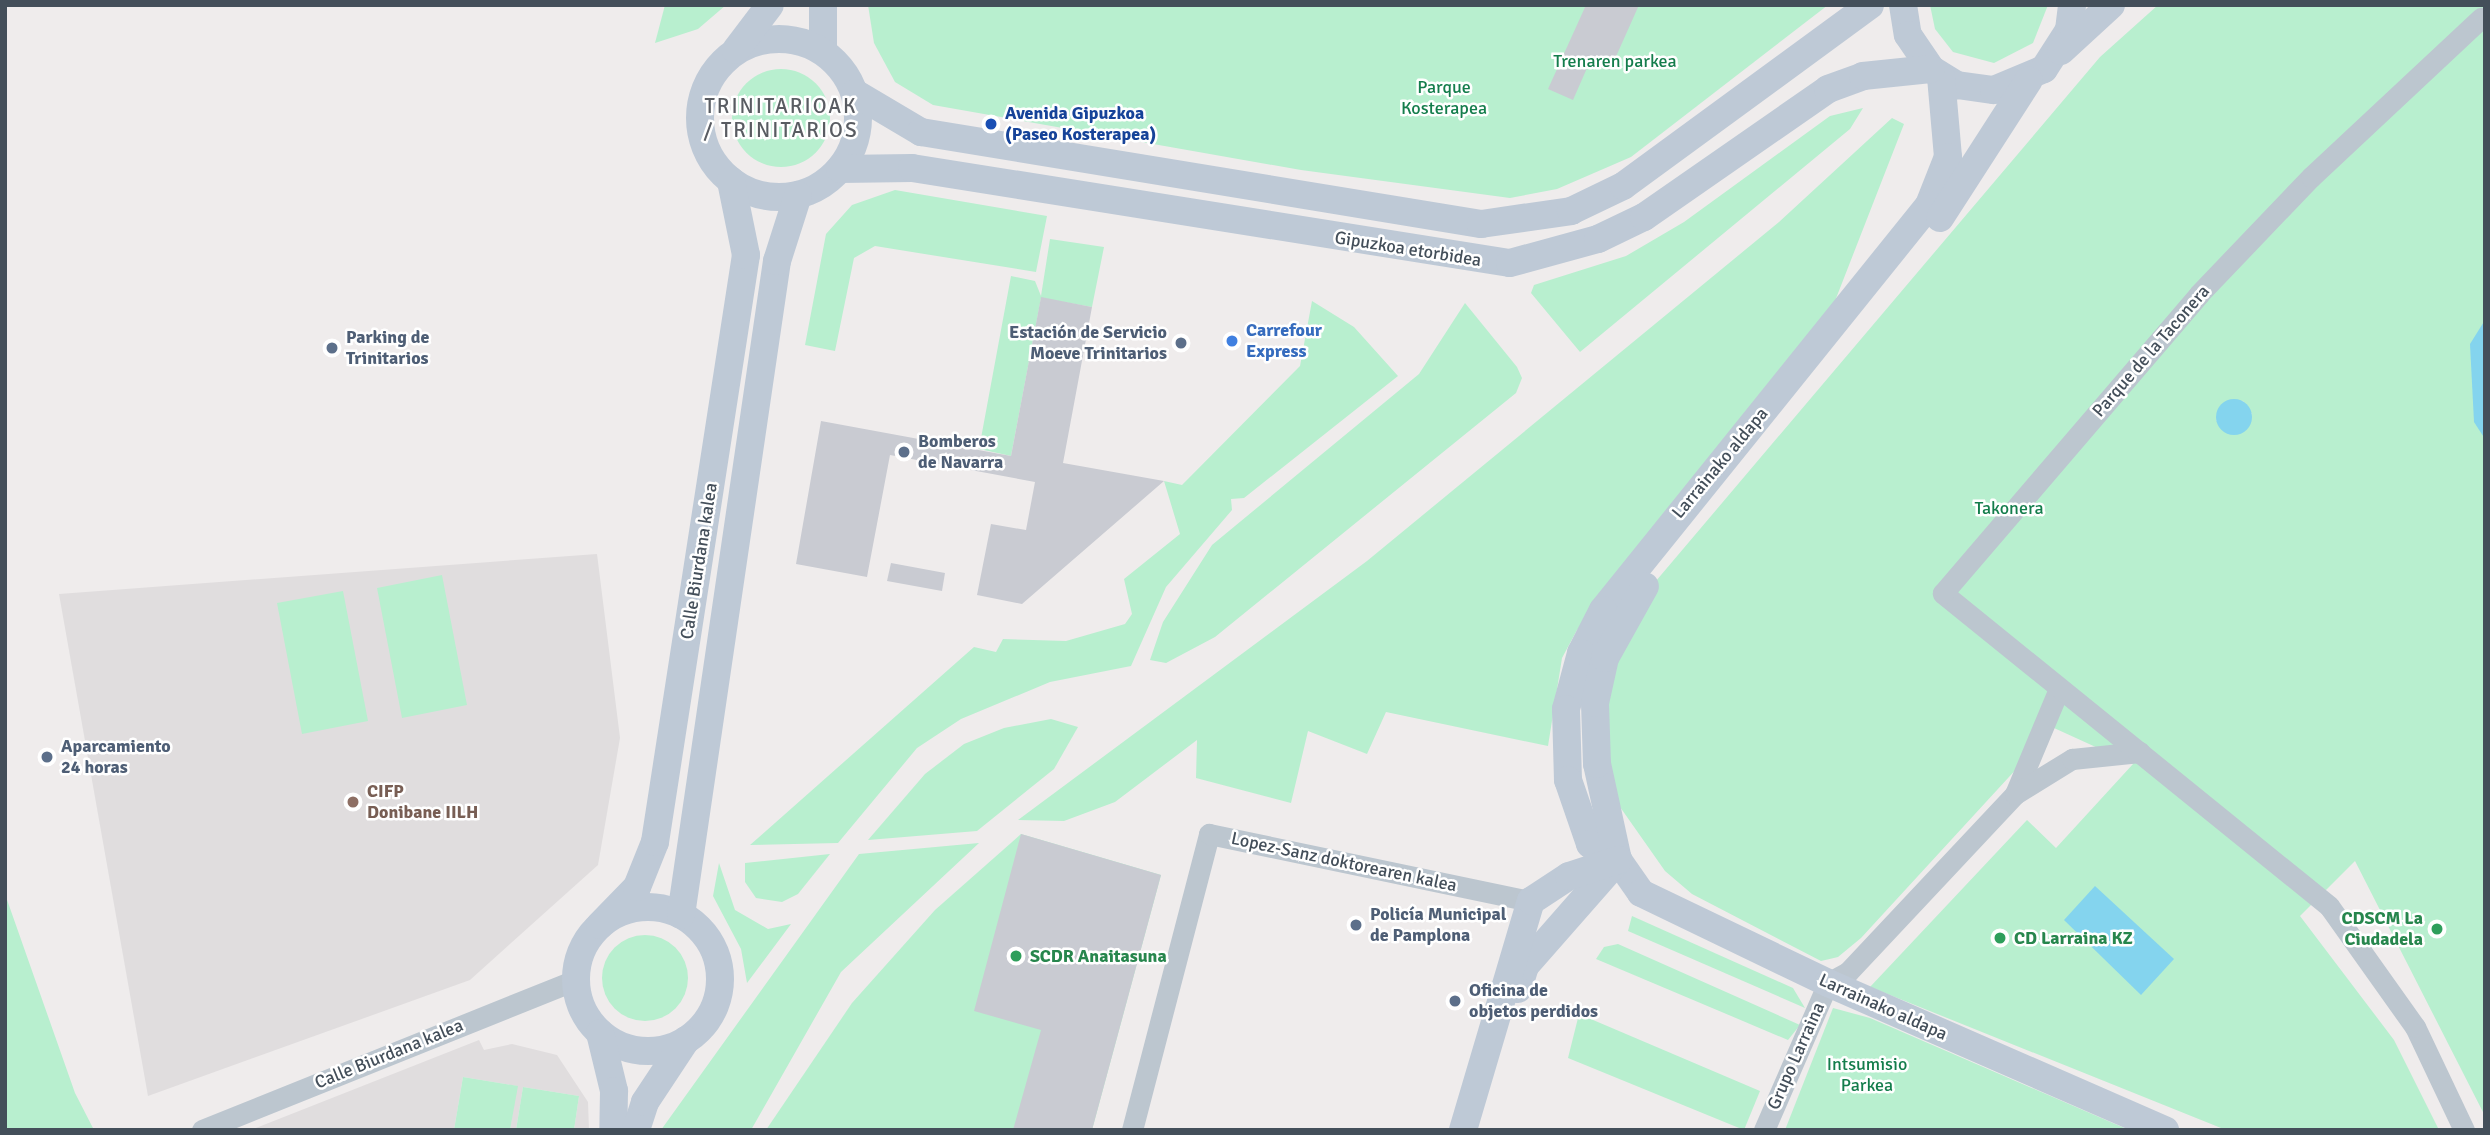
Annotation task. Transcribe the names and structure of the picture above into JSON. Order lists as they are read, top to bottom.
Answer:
{
  "streets": {
    "street": [
      "Gipuzkoa etorbidea",
      "Parque de la Taconera",
      "Larrainako aldapa",
      "Calle Biurdana kalea",
      "Lopez-Sanz doktorearen kalea",
      "Grupo Larraina"
    ]
  },
  "crossings": [
    ["Gipuzkoa etorbidea", "Larrainako aldapa"],
    ["Gipuzkoa etorbidea", "Calle Biurdana kalea"],
    ["Larrainako aldapa", "Grupo Larraina"]
  ],
  "districts": ["TRINITARIOAK / TRINITARIOS"],
  "parks": [
    "Trenaren parkea",
    "Parque Kosterapea",
    "Takonera",
    "Intsumisio Parkea"
  ],
  "places": [
    "Avenida Gipuzkoa (Paseo Kosterapea)",
    "Carrefour Express",
    "Estación de Servicio Moeve Trinitarios",
    "Parking de Trinitarios",
    "Bomberos de Navarra",
    "Aparcamiento 24 horas",
    "CIFP Donibane IILH",
    "Policía Municipal de Pamplona",
    "CDSCM La Ciudadela",
    "CD Larraina KZ",
    "SCDR Anaitasuna",
    "Oficina de objetos perdidos"
  ]
}
